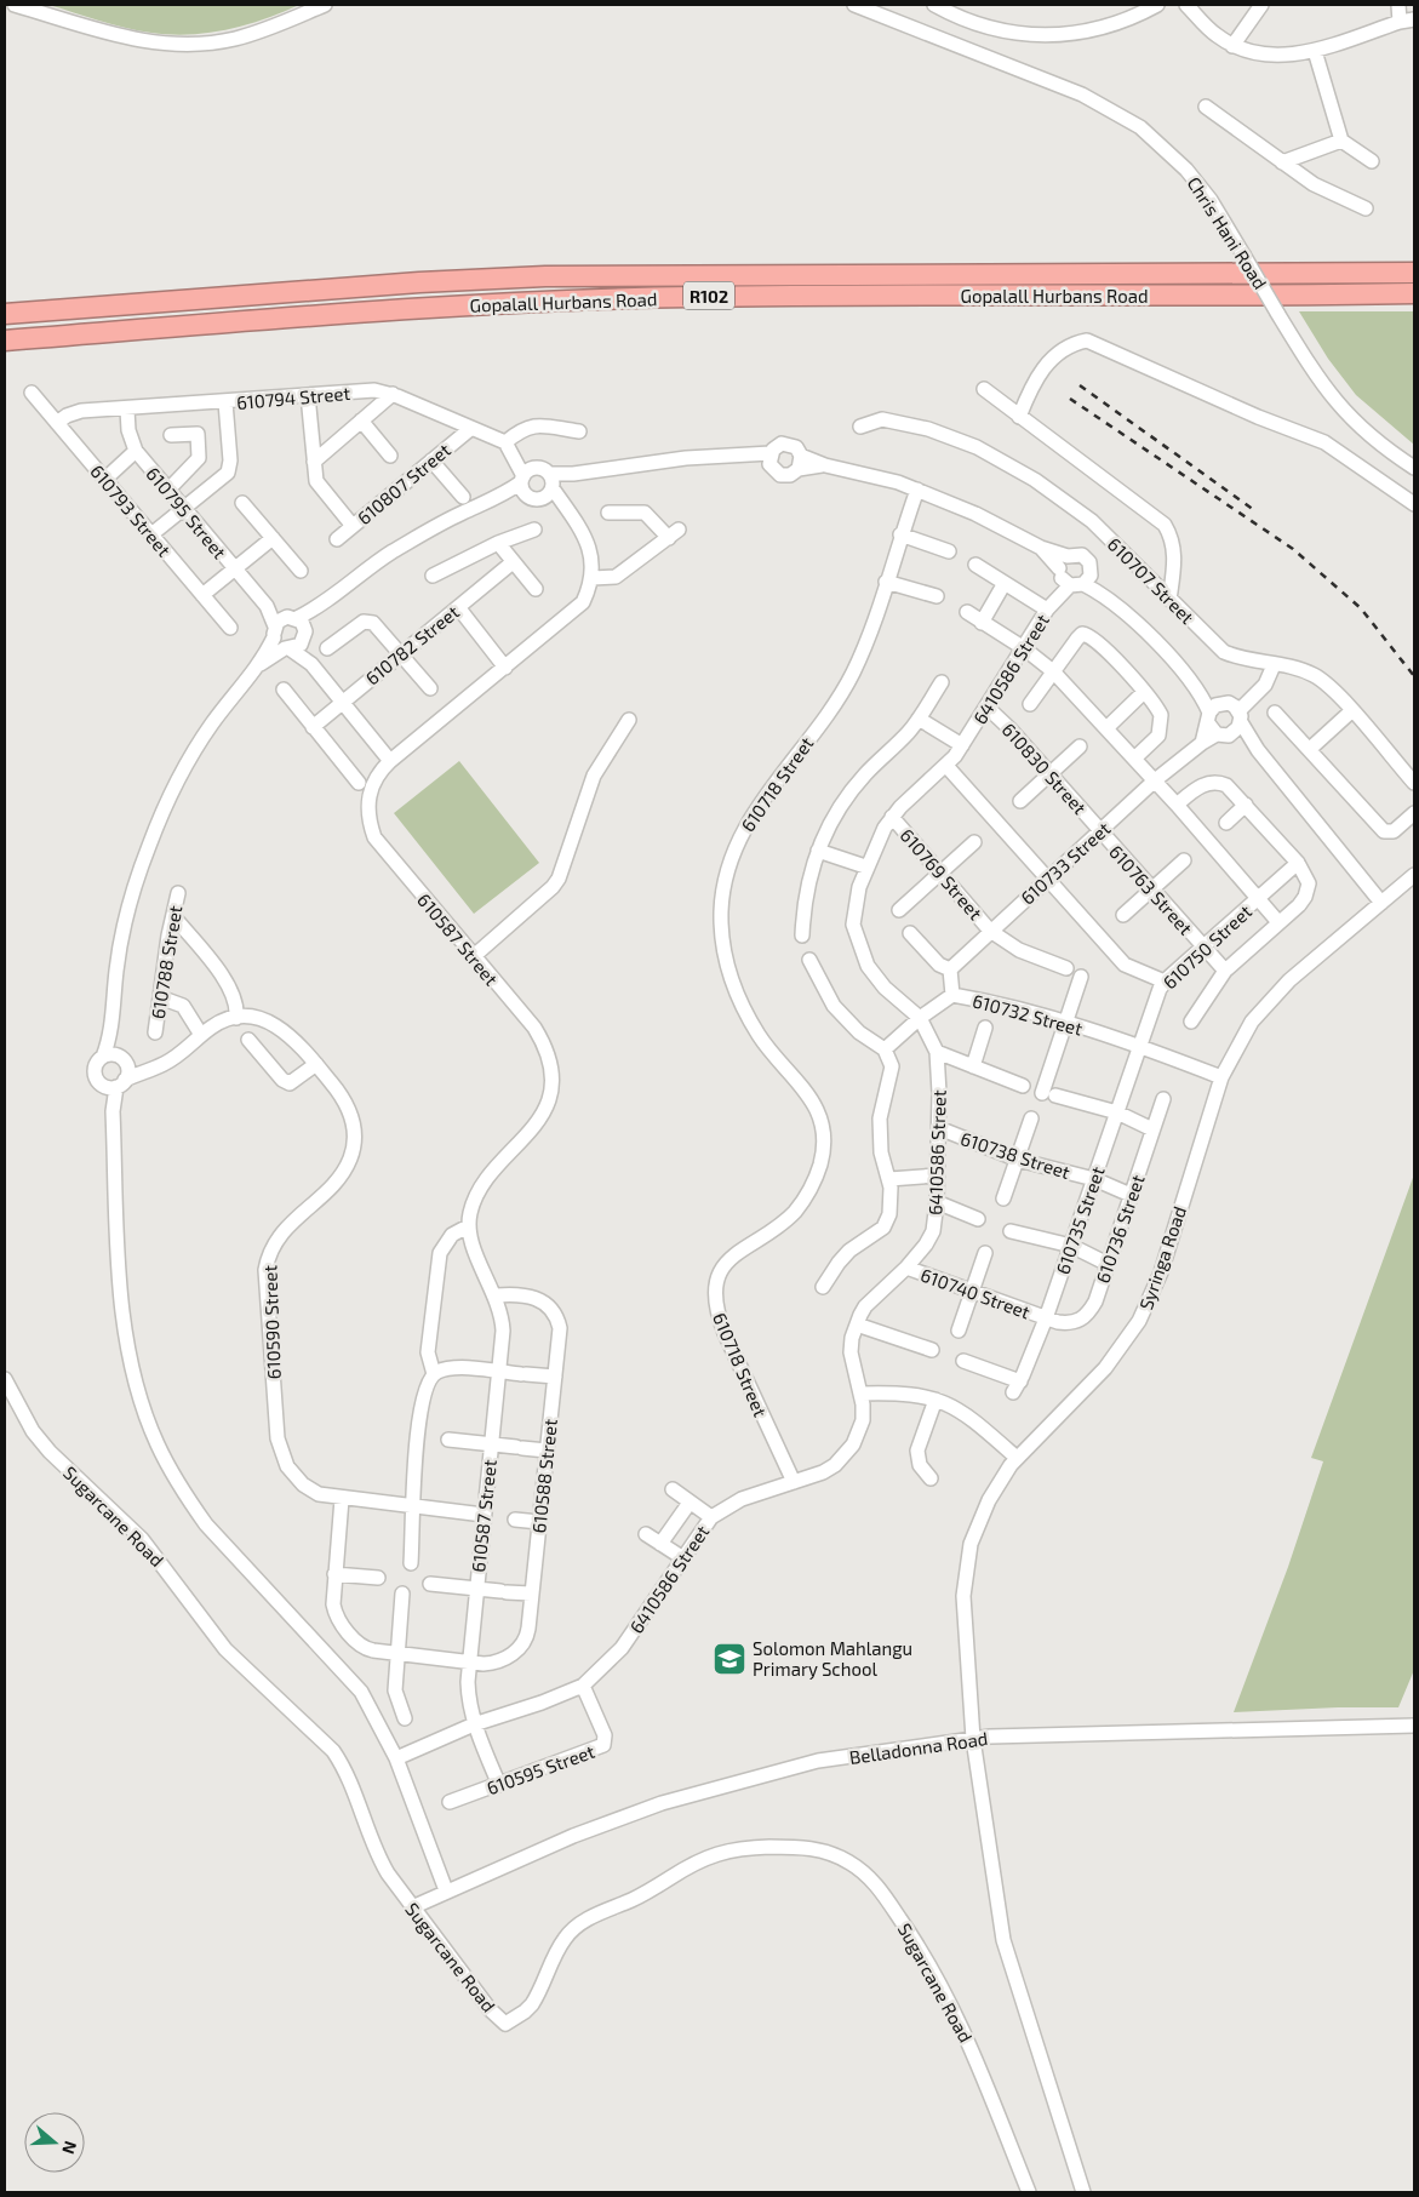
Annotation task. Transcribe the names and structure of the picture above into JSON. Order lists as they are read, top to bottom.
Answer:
{
  "streets": {
    "highway": ["R102", "Gopalall Hurbans Road"],
    "street": [
      "Chris Hani Road",
      "610794 Street",
      "610807 Street",
      "610793 Street",
      "610795 Street",
      "610707 Street",
      "610782 Street",
      "6410586 Street",
      "610830 Street",
      "610718 Street",
      "610733 Street",
      "610769 Street",
      "610763 Street",
      "610587 Street",
      "610750 Street",
      "610788 Street",
      "610732 Street",
      "610738 Street",
      "610735 Street",
      "610736 Street",
      "Syringa Road",
      "610740 Street",
      "610590 Street",
      "610588 Street",
      "Sugarcane Road",
      "Belladonna Road",
      "610595 Street"
    ]
  },
  "crossings": [
    ["610794 Street", "610807 Street"],
    ["610794 Street", "610793 Street"],
    ["610794 Street", "610795 Street"],
    ["6410586 Street", "610830 Street"],
    ["6410586 Street", "610718 Street"],
    ["6410586 Street", "610769 Street"],
    ["6410586 Street", "610587 Street"],
    ["6410586 Street", "610732 Street"],
    ["6410586 Street", "610738 Street"],
    ["6410586 Street", "610740 Street"],
    ["6410586 Street", "610595 Street"],
    ["610830 Street", "610733 Street"],
    ["610830 Street", "610763 Street"],
    ["610733 Street", "610769 Street"],
    ["610733 Street", "610763 Street"],
    ["610763 Street", "610750 Street"],
    ["610587 Street", "610590 Street"],
    ["610587 Street", "610588 Street"],
    ["610587 Street", "610595 Street"],
    ["610750 Street", "610732 Street"],
    ["610750 Street", "610735 Street"],
    ["610732 Street", "610735 Street"],
    ["610732 Street", "Syringa Road"],
    ["610738 Street", "610735 Street"],
    ["610738 Street", "610736 Street"],
    ["610735 Street", "610736 Street"],
    ["610735 Street", "610740 Street"],
    ["610736 Street", "610740 Street"],
    ["Syringa Road", "Belladonna Road"],
    ["610590 Street", "610588 Street"],
    ["Sugarcane Road", "Belladonna Road"]
  ],
  "places": {
    "school or university": ["Solomon Mahlangu Primary School"]
  },
  "north": "right"
}
